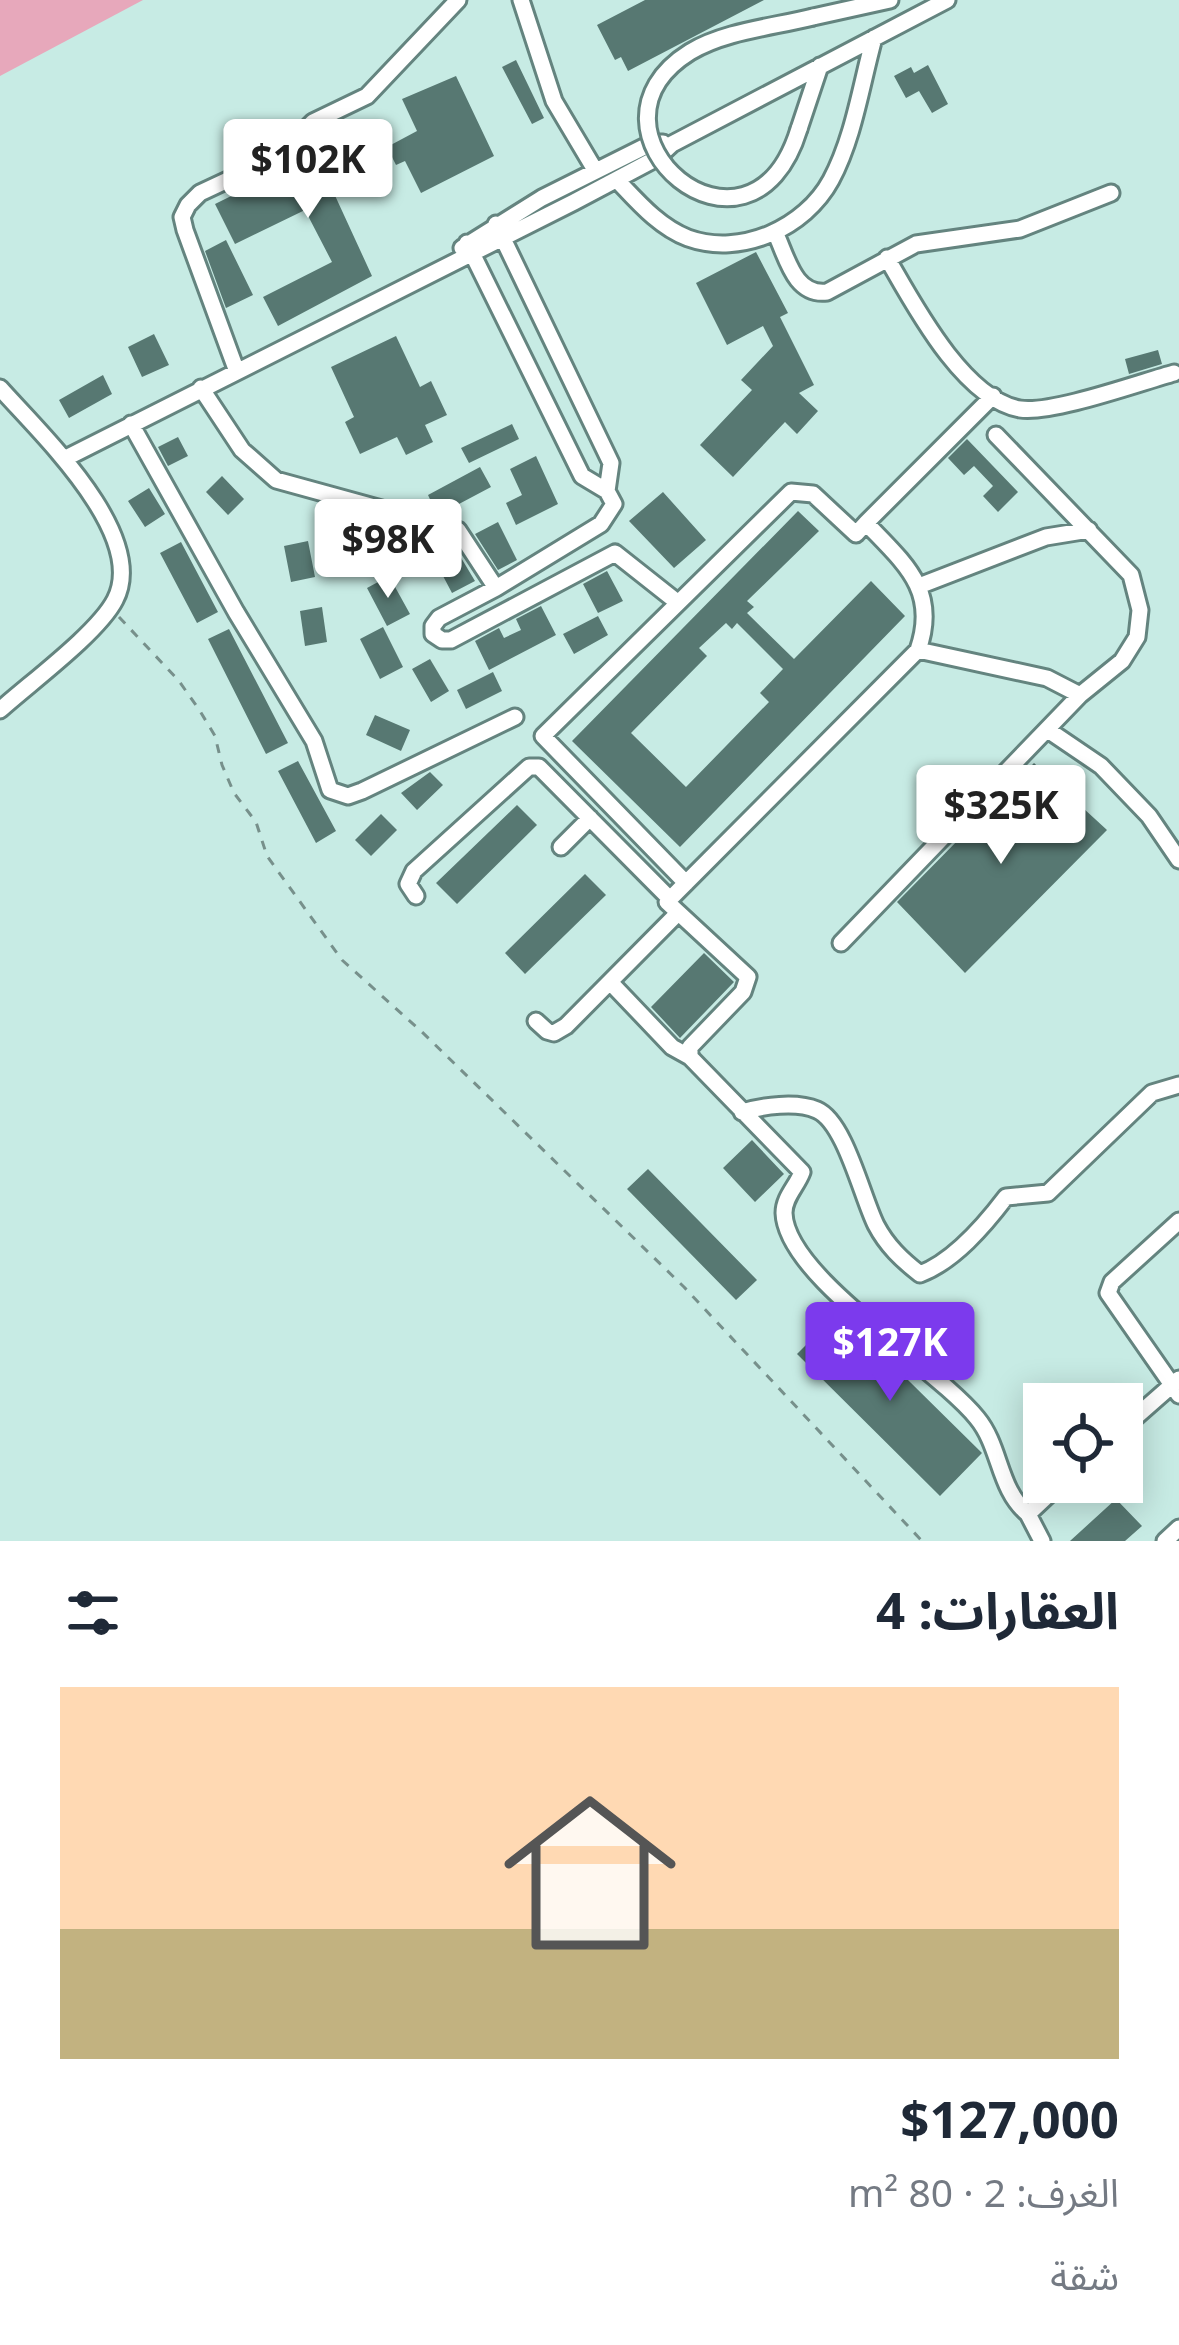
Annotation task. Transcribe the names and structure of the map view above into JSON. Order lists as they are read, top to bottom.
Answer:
{
  "page": {
    "price": [
      "$102K",
      "$98K",
      "$325K",
      "$127K"
    ],
    "heading": "العقارات: 4",
    "list": [
      {
        "name": "$127,000",
        "note": "الغرف: 2 · 80 m² · شقة"
      }
    ]
  }
}
